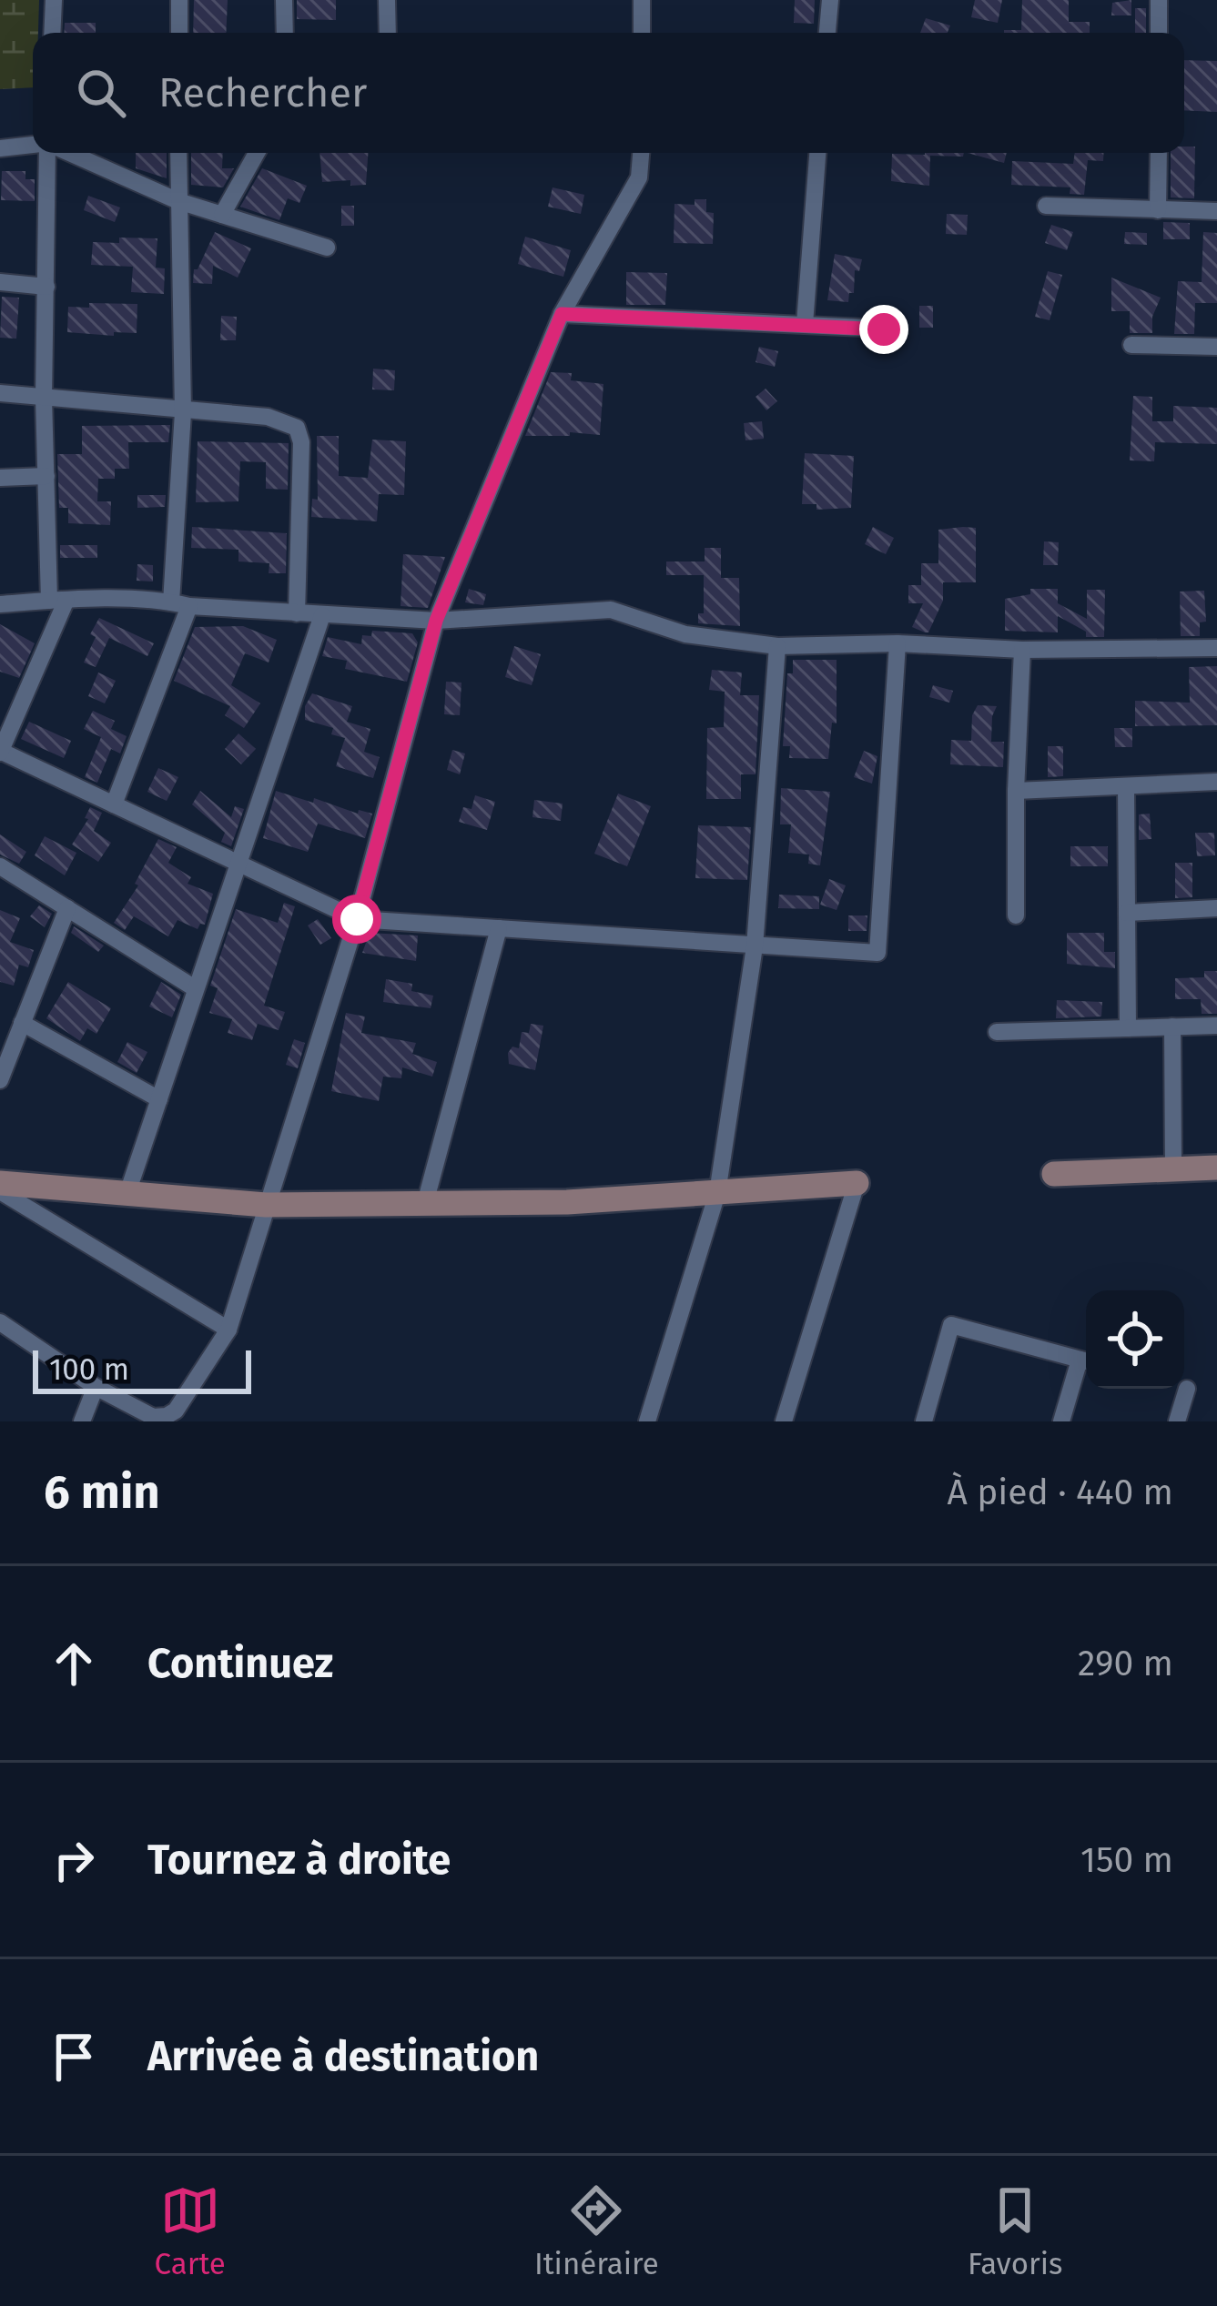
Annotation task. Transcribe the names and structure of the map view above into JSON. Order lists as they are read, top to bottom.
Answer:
{
  "scale_bar": "100 m",
  "page": {
    "search": "Rechercher",
    "scale": "100 m",
    "heading": ["6 min", "À pied · 440 m"],
    "list": [
      ["Continuez", "290 m"],
      ["Tournez à droite", "150 m"],
      "Arrivée à destination"
    ],
    "nav": ["Carte", "Itinéraire", "Favoris"]
  }
}
